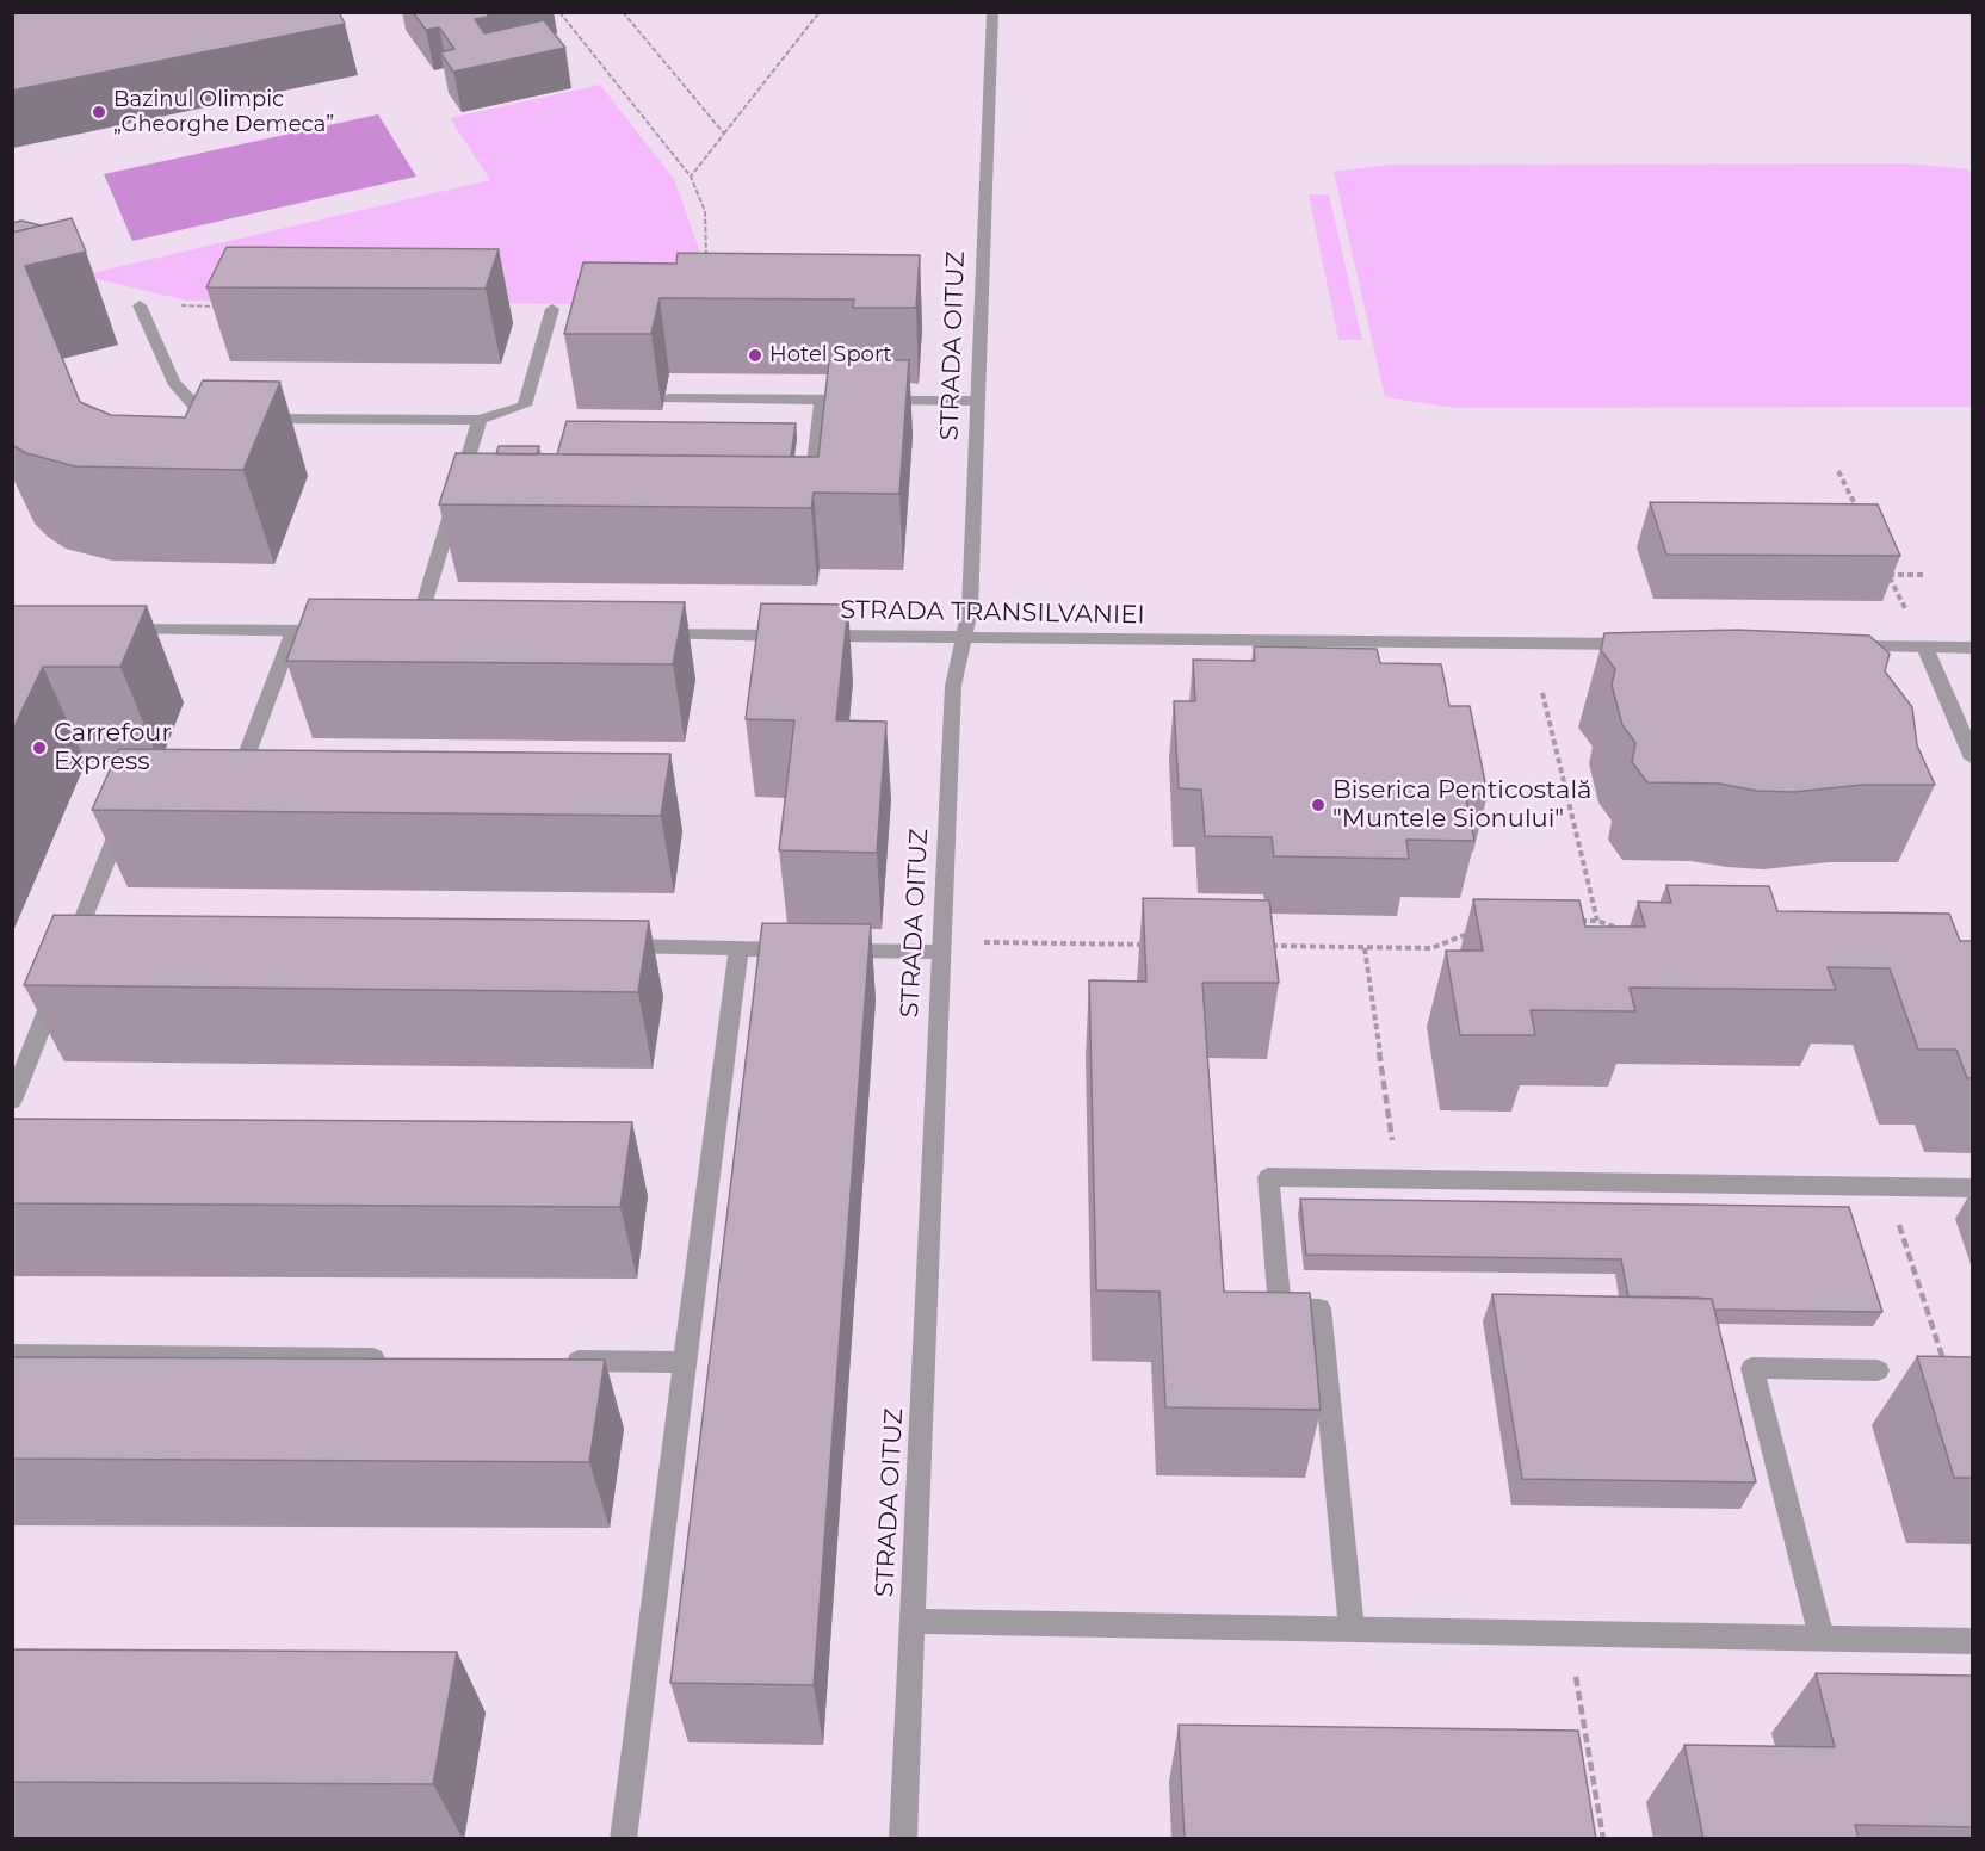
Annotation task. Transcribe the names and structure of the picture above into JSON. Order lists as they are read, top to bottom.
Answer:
{
  "streets": {
    "street": ["STRADA OITUZ", "STRADA TRANSILVANIEI"]
  },
  "crossings": [
    ["STRADA OITUZ", "STRADA TRANSILVANIEI"]
  ],
  "places": [
    "Bazinul Olimpic „Gheorghe Demeca”",
    "Hotel Sport",
    "Carrefour Express",
    "Biserica Penticostală \"Muntele Sionului\""
  ]
}
